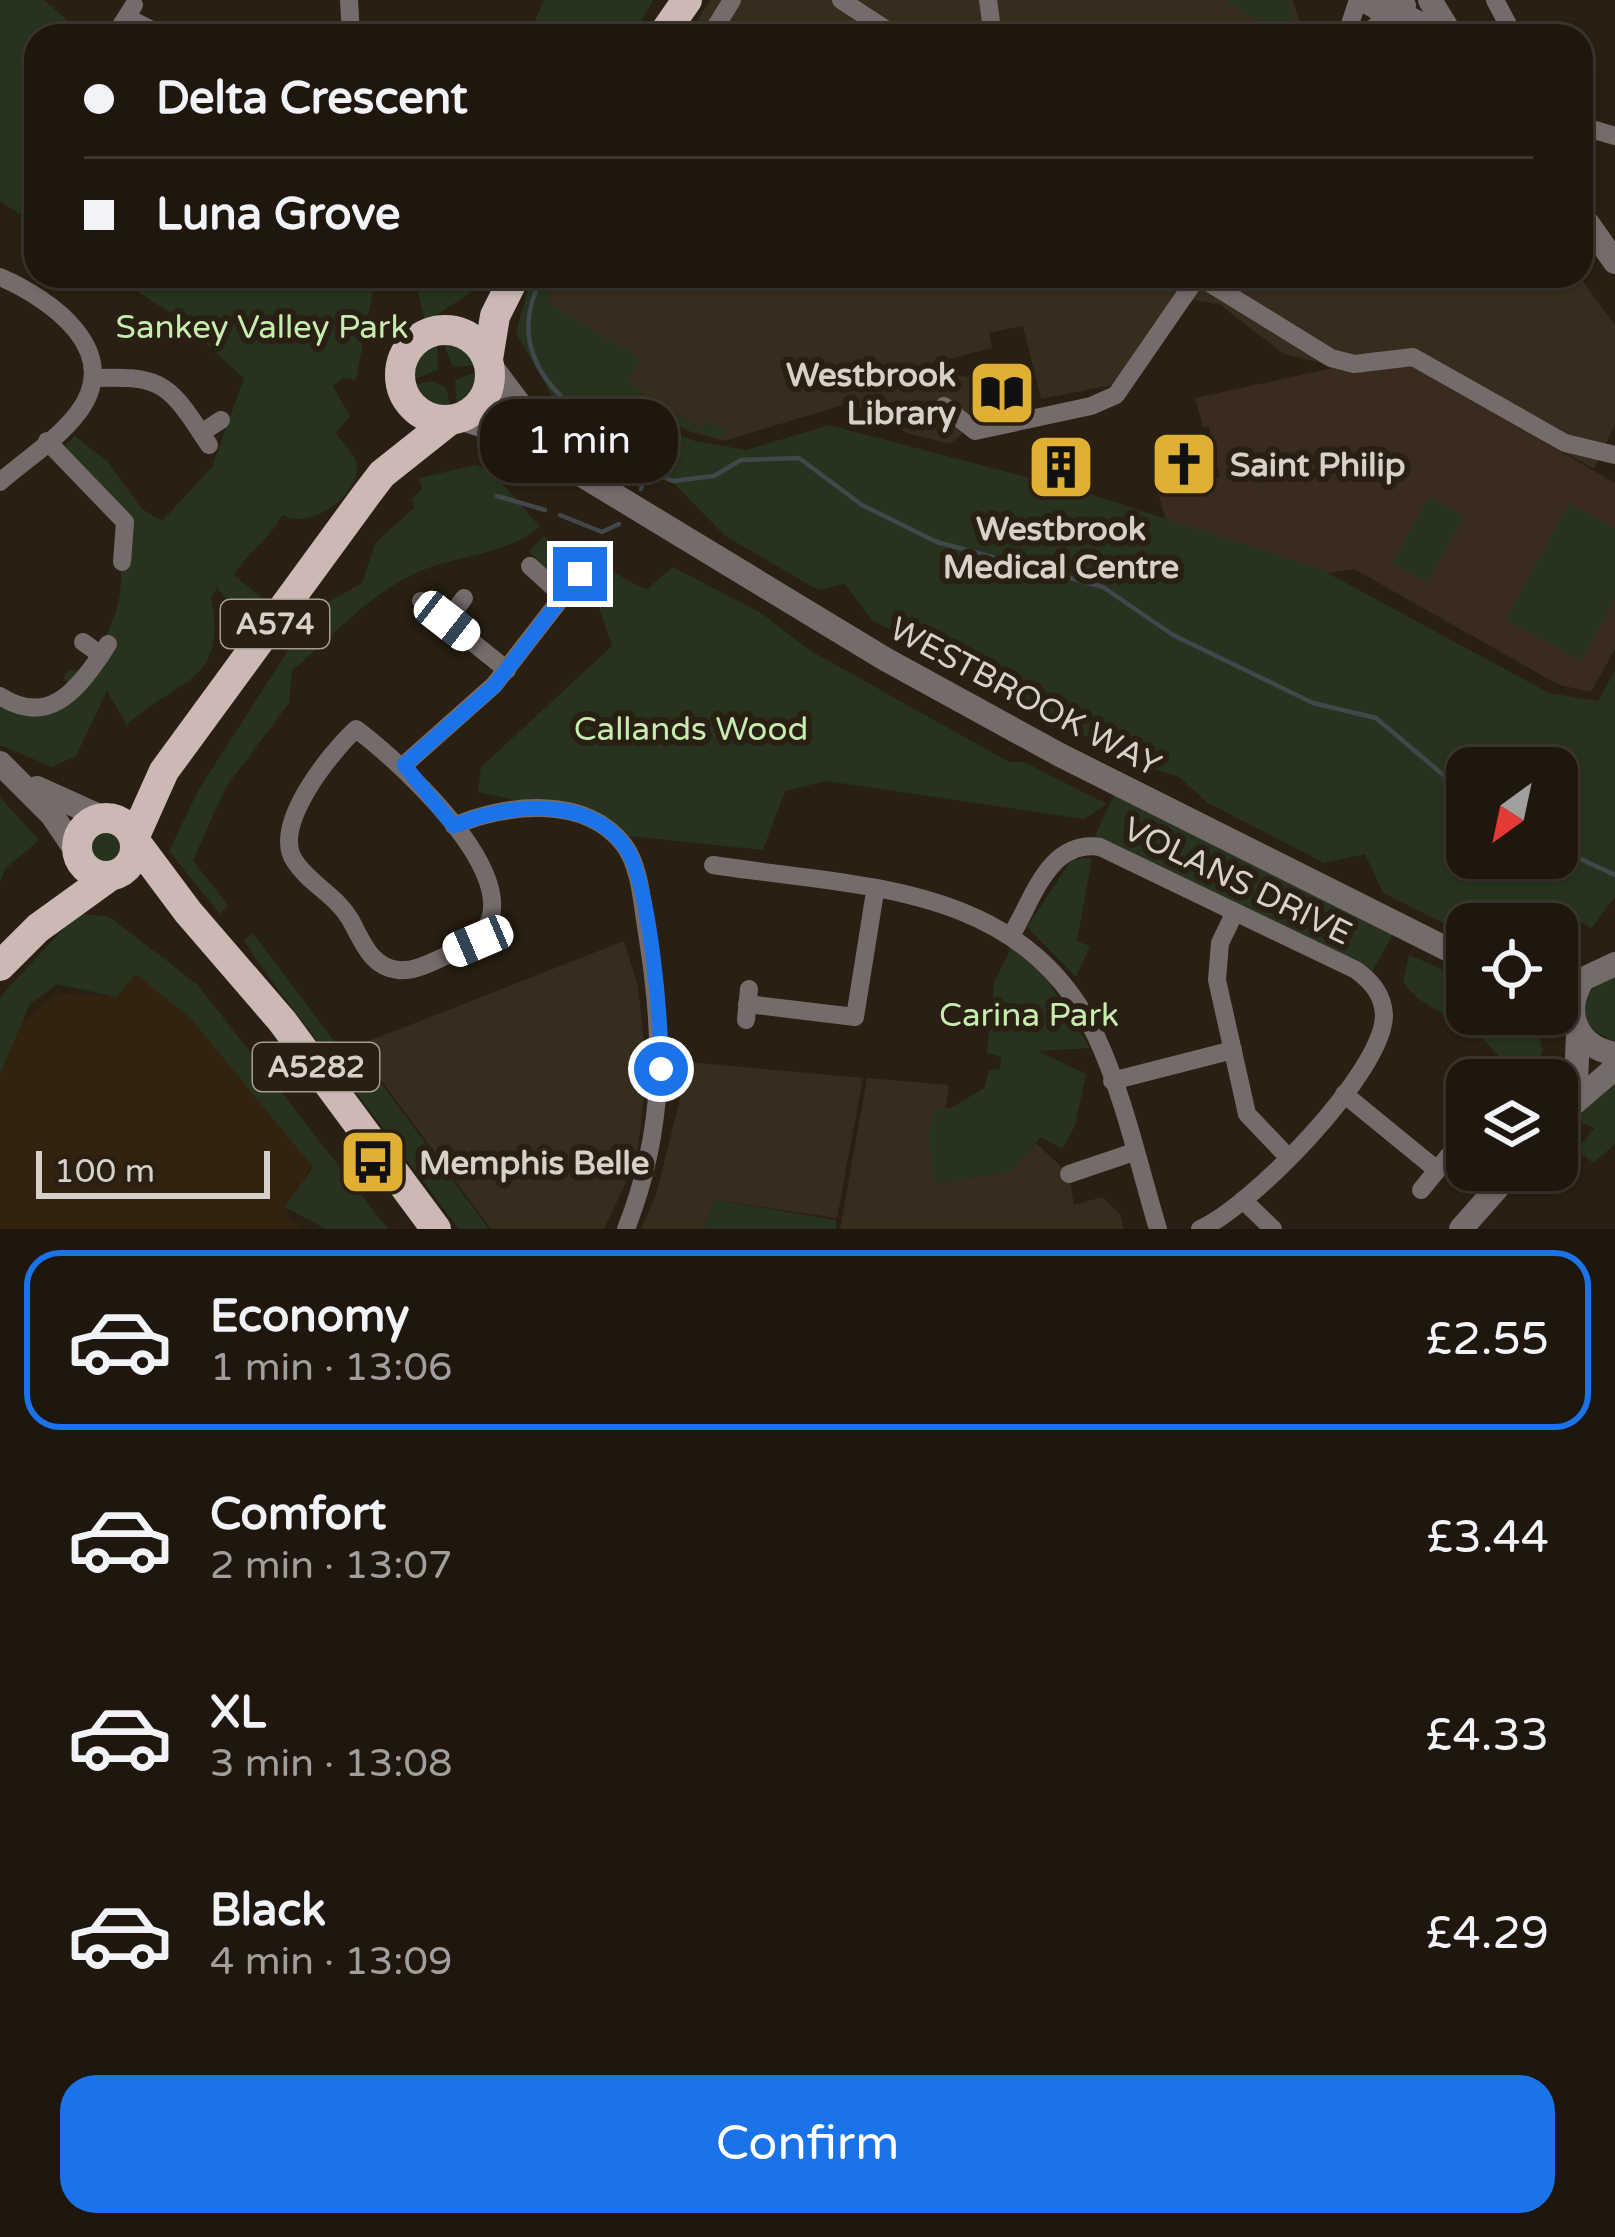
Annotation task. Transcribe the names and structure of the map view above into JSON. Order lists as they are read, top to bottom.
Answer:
{
  "streets": {
    "main road": ["A574", "A5282"],
    "street": ["WESTBROOK WAY", "VOLANS DRIVE"]
  },
  "crossings": [
    ["A574", "WESTBROOK WAY"],
    ["A574", "A5282"]
  ],
  "parks": ["Sankey Valley Park", "Callands Wood", "Carina Park"],
  "places": {
    "library": ["Westbrook Library"],
    "church": ["Saint Philip"],
    "building": ["Westbrook Medical Centre"],
    "bus stop": ["Memphis Belle"]
  },
  "scale_bar": "100 m",
  "north": "bottom left",
  "page": {
    "banner": ["Delta Crescent", "Luna Grove"],
    "bubble": "1 min",
    "scale": "100 m",
    "list": [
      {
        "name": "Economy",
        "note": "1 min · 13:06",
        "value": "£2.55"
      },
      {
        "name": "Comfort",
        "note": "2 min · 13:07",
        "value": "£3.44"
      },
      {
        "name": "XL",
        "note": "3 min · 13:08",
        "value": "£4.33"
      },
      {
        "name": "Black",
        "note": "4 min · 13:09",
        "value": "£4.29"
      }
    ],
    "buttons": "Confirm"
  }
}
